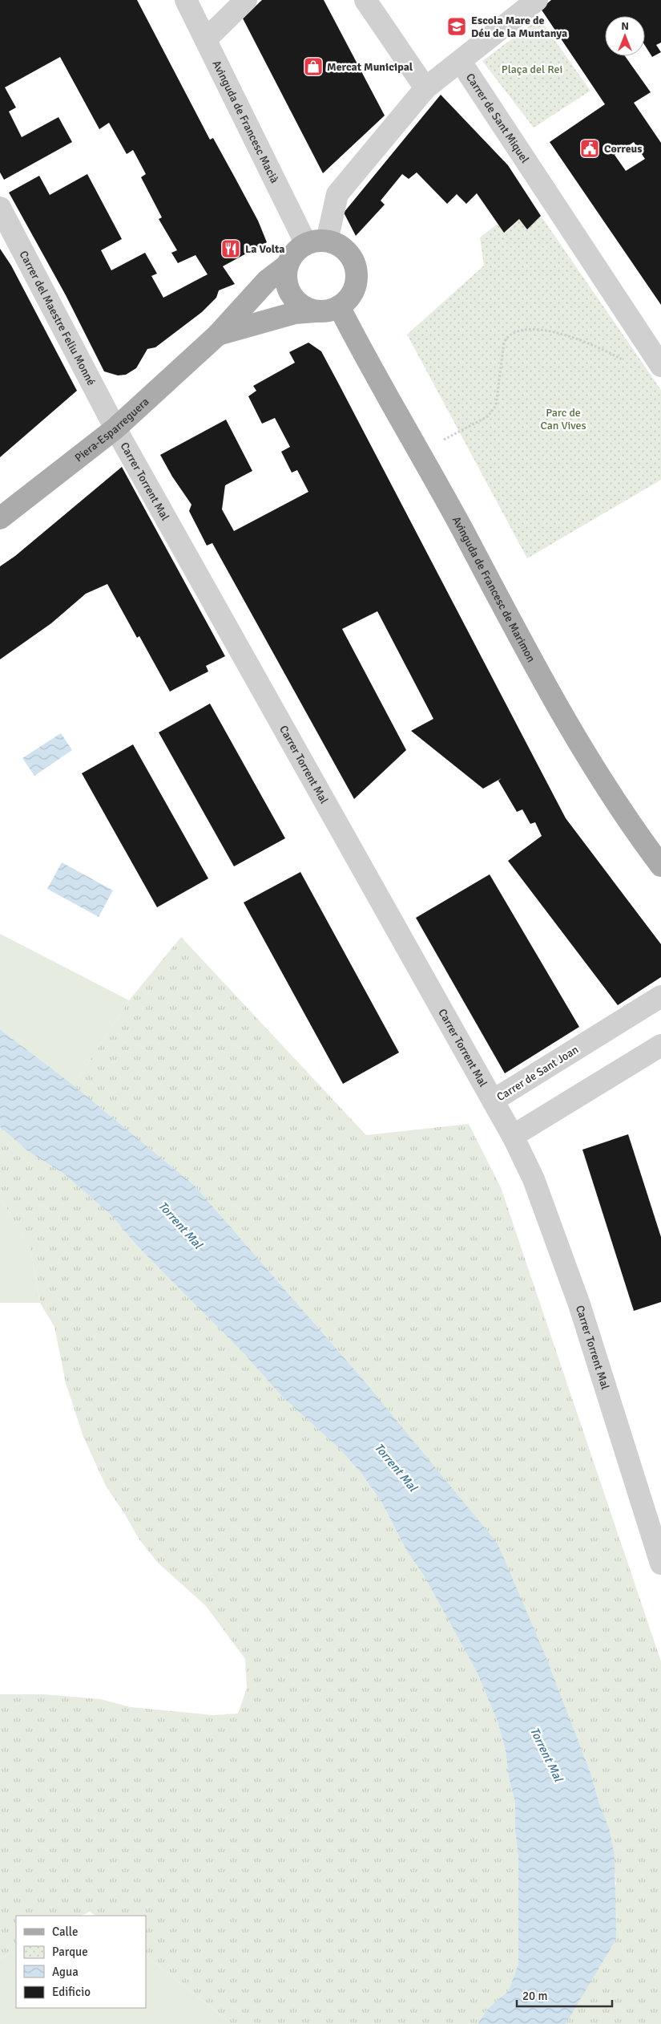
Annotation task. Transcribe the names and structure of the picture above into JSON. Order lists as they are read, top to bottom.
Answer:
{
  "streets": {
    "main road": ["Piera-Esparreguera", "Avinguda de Francesc de Marimon"],
    "street": [
      "Carrer de Sant Miquel",
      "Avinguda de Francesc Macià",
      "Carrer del Maestre Feliu Monné",
      "Carrer Torrent Mal",
      "Carrer de Sant Joan"
    ]
  },
  "crossings": [
    ["Carrer de Sant Miquel", "Avinguda de Francesc Macià"],
    ["Carrer de Sant Miquel", "Piera-Esparreguera"],
    ["Carrer de Sant Miquel", "Avinguda de Francesc de Marimon"],
    ["Avinguda de Francesc Macià", "Piera-Esparreguera"],
    ["Avinguda de Francesc Macià", "Avinguda de Francesc de Marimon"],
    ["Carrer del Maestre Feliu Monné", "Piera-Esparreguera"],
    ["Carrer del Maestre Feliu Monné", "Carrer Torrent Mal"],
    ["Piera-Esparreguera", "Carrer Torrent Mal"],
    ["Piera-Esparreguera", "Avinguda de Francesc de Marimon"],
    ["Carrer Torrent Mal", "Carrer de Sant Joan"]
  ],
  "water": ["Torrent Mal"],
  "parks": ["Plaça del Rei", "Parc de Can Vives"],
  "places": {
    "school or university": ["Escola Mare de Déu de la Muntanya"],
    "shop": ["Mercat Municipal"],
    "public building": ["Correus"],
    "restaurant": ["La Volta"]
  },
  "legend": [
    "Calle",
    "Parque",
    "Agua",
    "Edificio"
  ],
  "scale_bar": "20 m",
  "north": "top"
}
